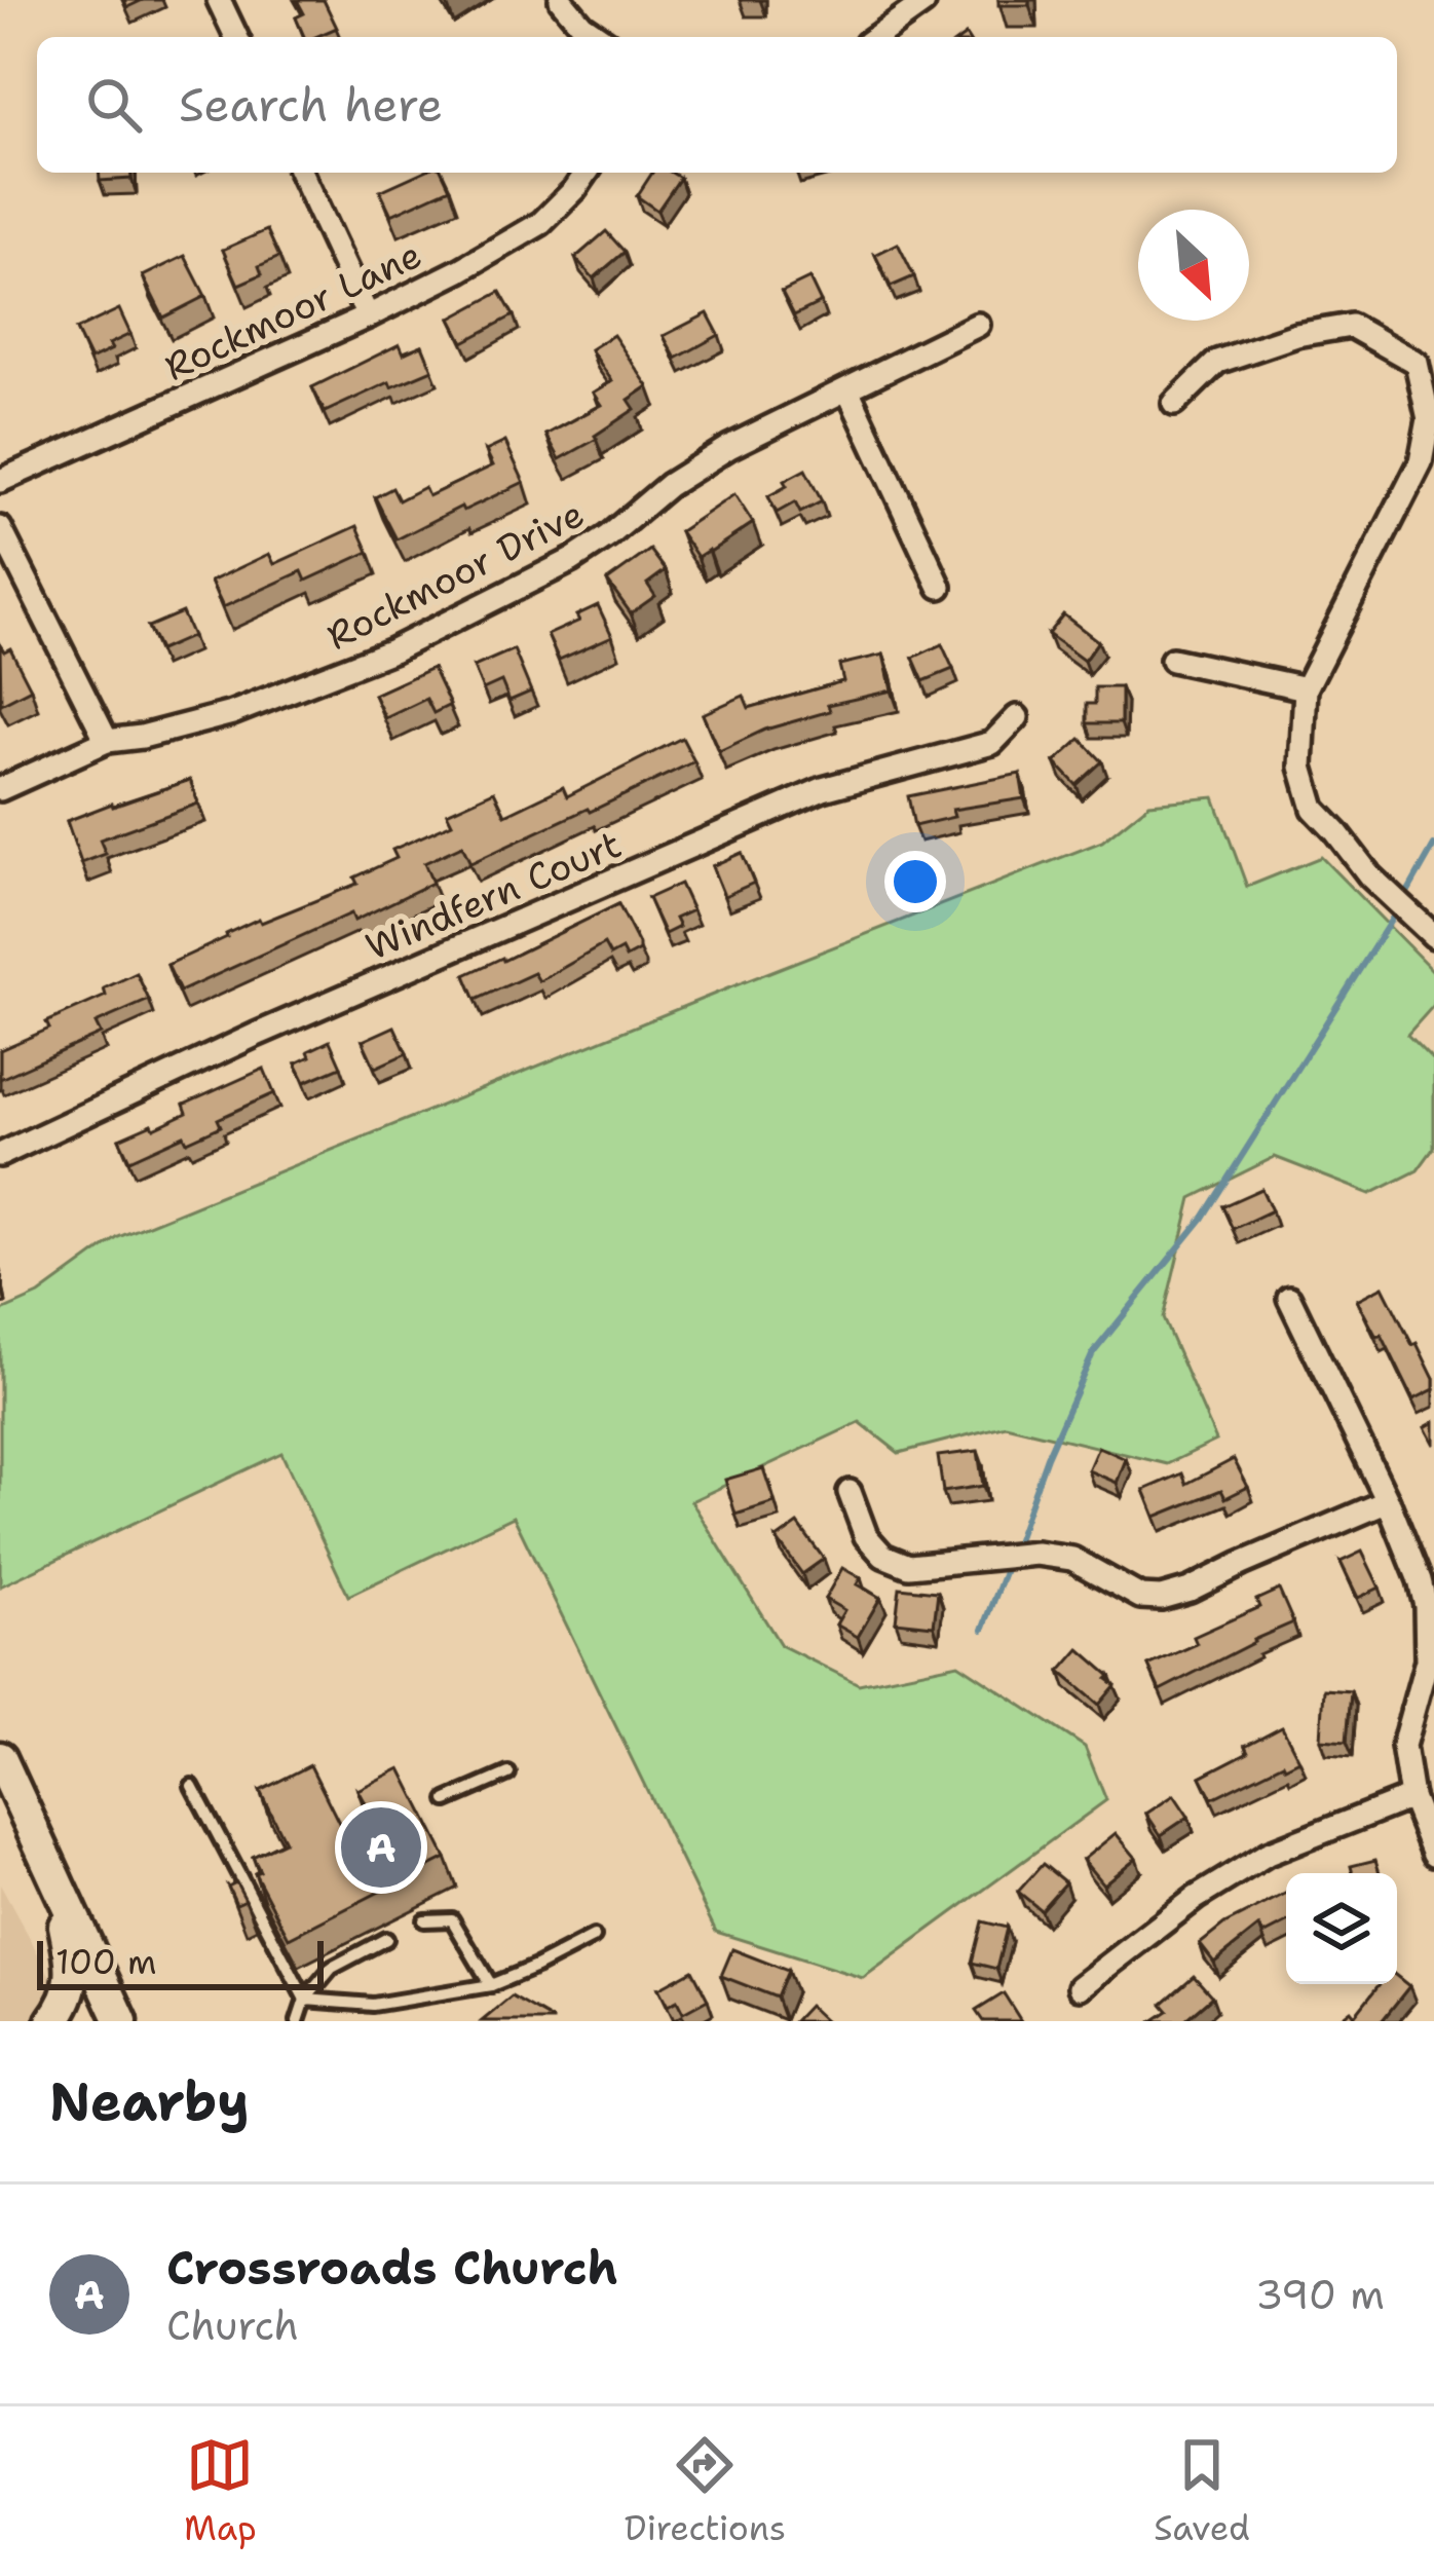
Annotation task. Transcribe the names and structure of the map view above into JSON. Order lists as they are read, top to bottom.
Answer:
{
  "streets": {
    "street": ["Rockmoor Lane", "Rockmoor Drive", "Windfern Court"]
  },
  "scale_bar": "100 m",
  "north": "bottom right",
  "page": {
    "search": "Search here",
    "pins": "A",
    "scale": "100 m",
    "heading": "Nearby",
    "list": [
      {
        "mark": "A",
        "name": "Crossroads Church",
        "note": "Church",
        "value": "390 m"
      }
    ],
    "nav": ["Map", "Directions", "Saved"]
  }
}
